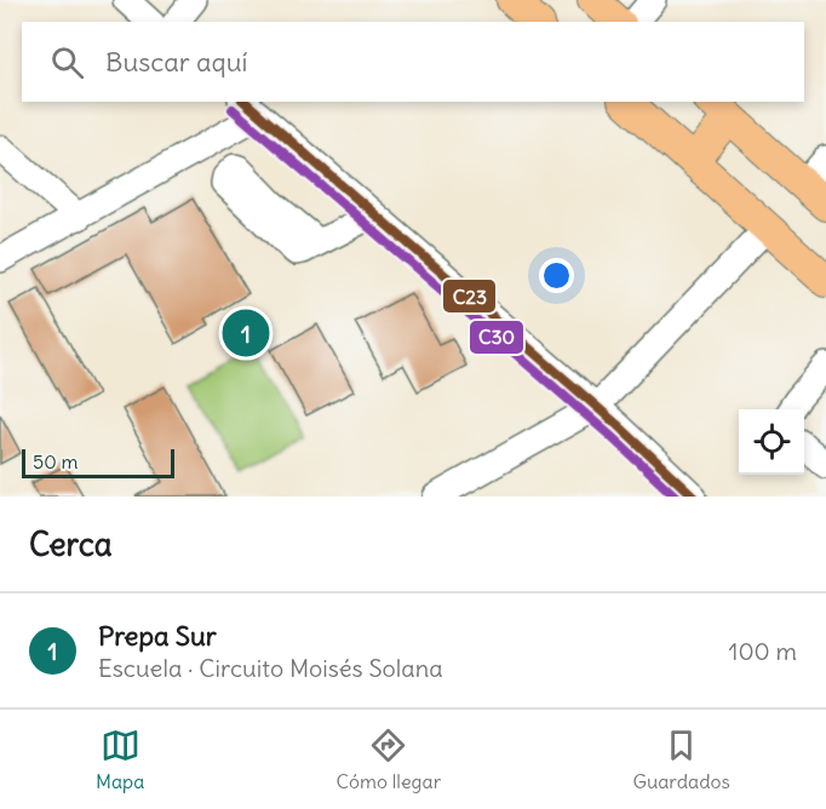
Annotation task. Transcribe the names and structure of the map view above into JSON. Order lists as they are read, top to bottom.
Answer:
{
  "lines": ["transit line C23", "transit line C30"],
  "scale_bar": "50 m",
  "page": {
    "search": "Buscar aquí",
    "pins": "1",
    "scale": "50 m",
    "heading": "Cerca",
    "list": [
      {
        "mark": "1",
        "name": "Prepa Sur",
        "note": "Escuela · Circuito Moisés Solana",
        "value": "100 m"
      }
    ],
    "nav": ["Mapa", "Cómo llegar", "Guardados"]
  }
}
